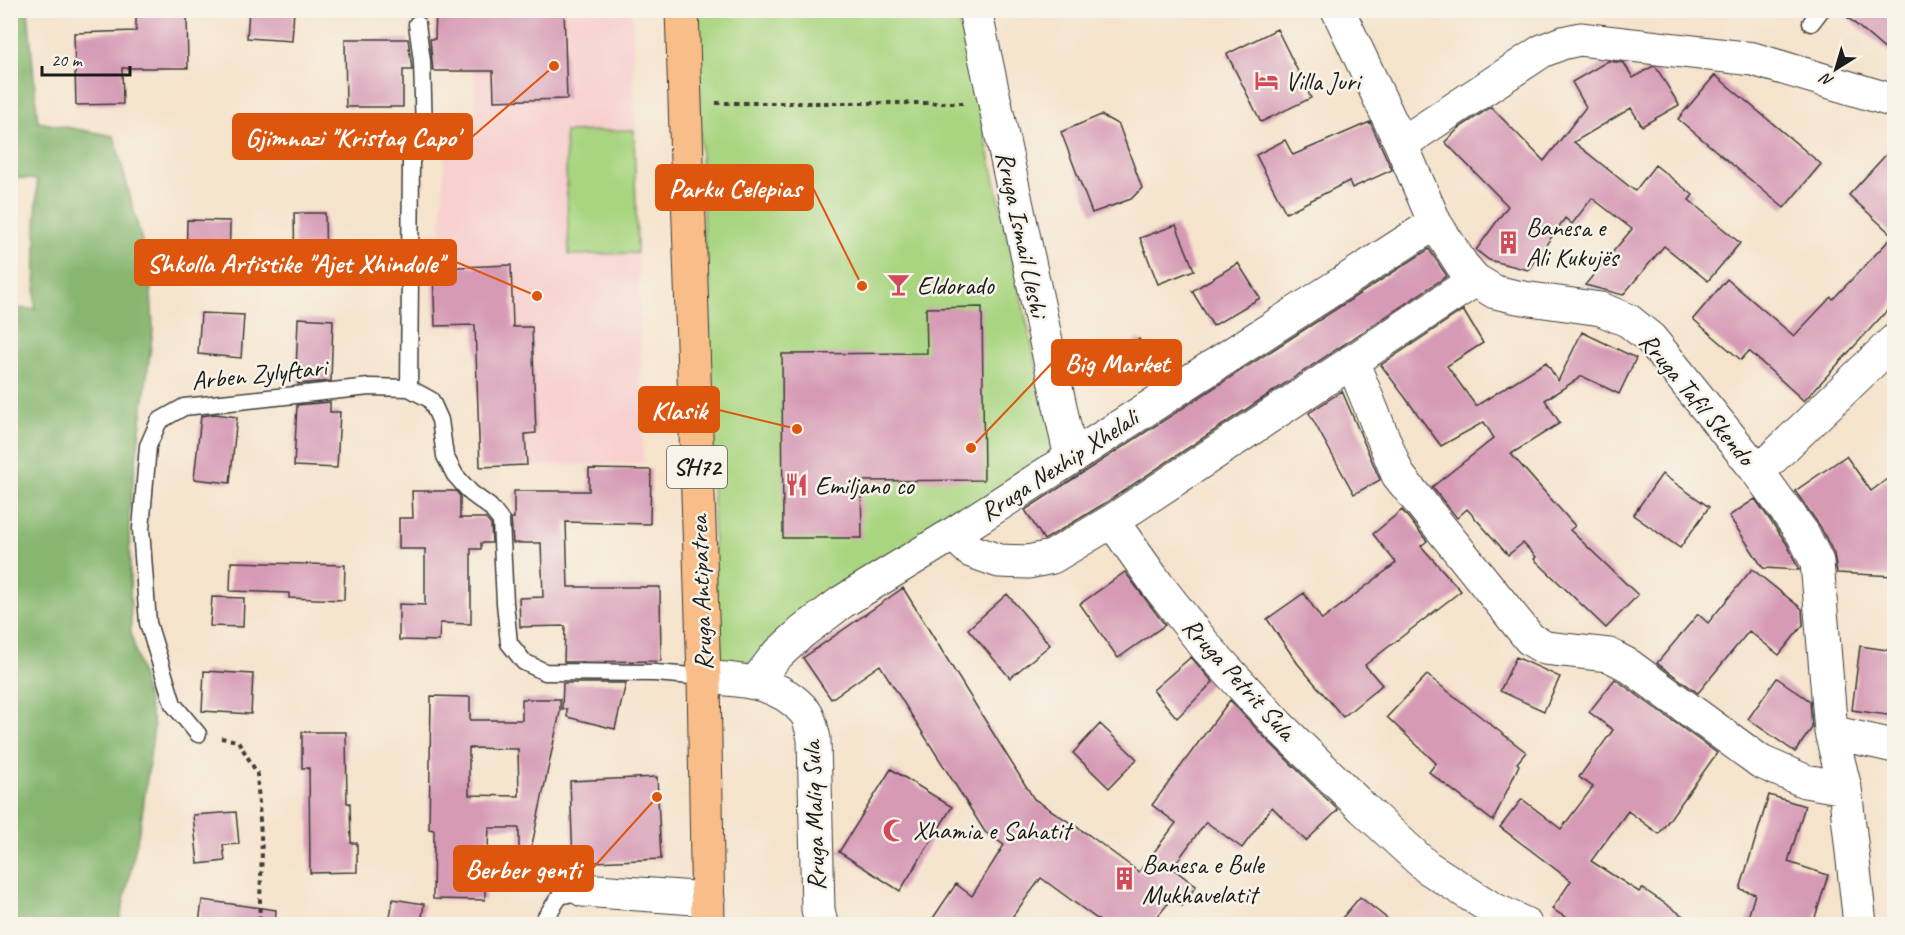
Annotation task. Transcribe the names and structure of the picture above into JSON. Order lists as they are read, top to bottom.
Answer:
{
  "streets": {
    "main road": ["SH72", "Rruga Antipatrea"],
    "street": [
      "Rruga Ismail Lleshi",
      "Rruga Tafil Skendo",
      "Rruga Nexhip Xhelali",
      "Rruga Petrit Sula",
      "Rruga Maliq Sula"
    ],
    "lane": ["Arben Zylyftari"]
  },
  "crossings": [
    ["Rruga Ismail Lleshi", "Rruga Nexhip Xhelali"],
    ["Rruga Tafil Skendo", "Rruga Nexhip Xhelali"],
    ["Rruga Nexhip Xhelali", "Rruga Maliq Sula"],
    ["Rruga Antipatrea", "Rruga Maliq Sula"]
  ],
  "places": {
    "other": [
      "Gjimnazi ''Kristaq Capo'",
      "Parku Celepias",
      "Shkolla Artistike ''Ajet Xhindole''",
      "Klasik",
      "Big Market",
      "Berber genti"
    ],
    "hotel": ["Villa Juri"],
    "building": ["Banesa e Ali Kukujës", "Banesa e Bule Mukhavelatit"],
    "bar": ["Eldorado"],
    "restaurant": ["Emiljano co"],
    "mosque": ["Xhamia e Sahatit"]
  },
  "scale_bar": "20 m",
  "north": "bottom left"
}
